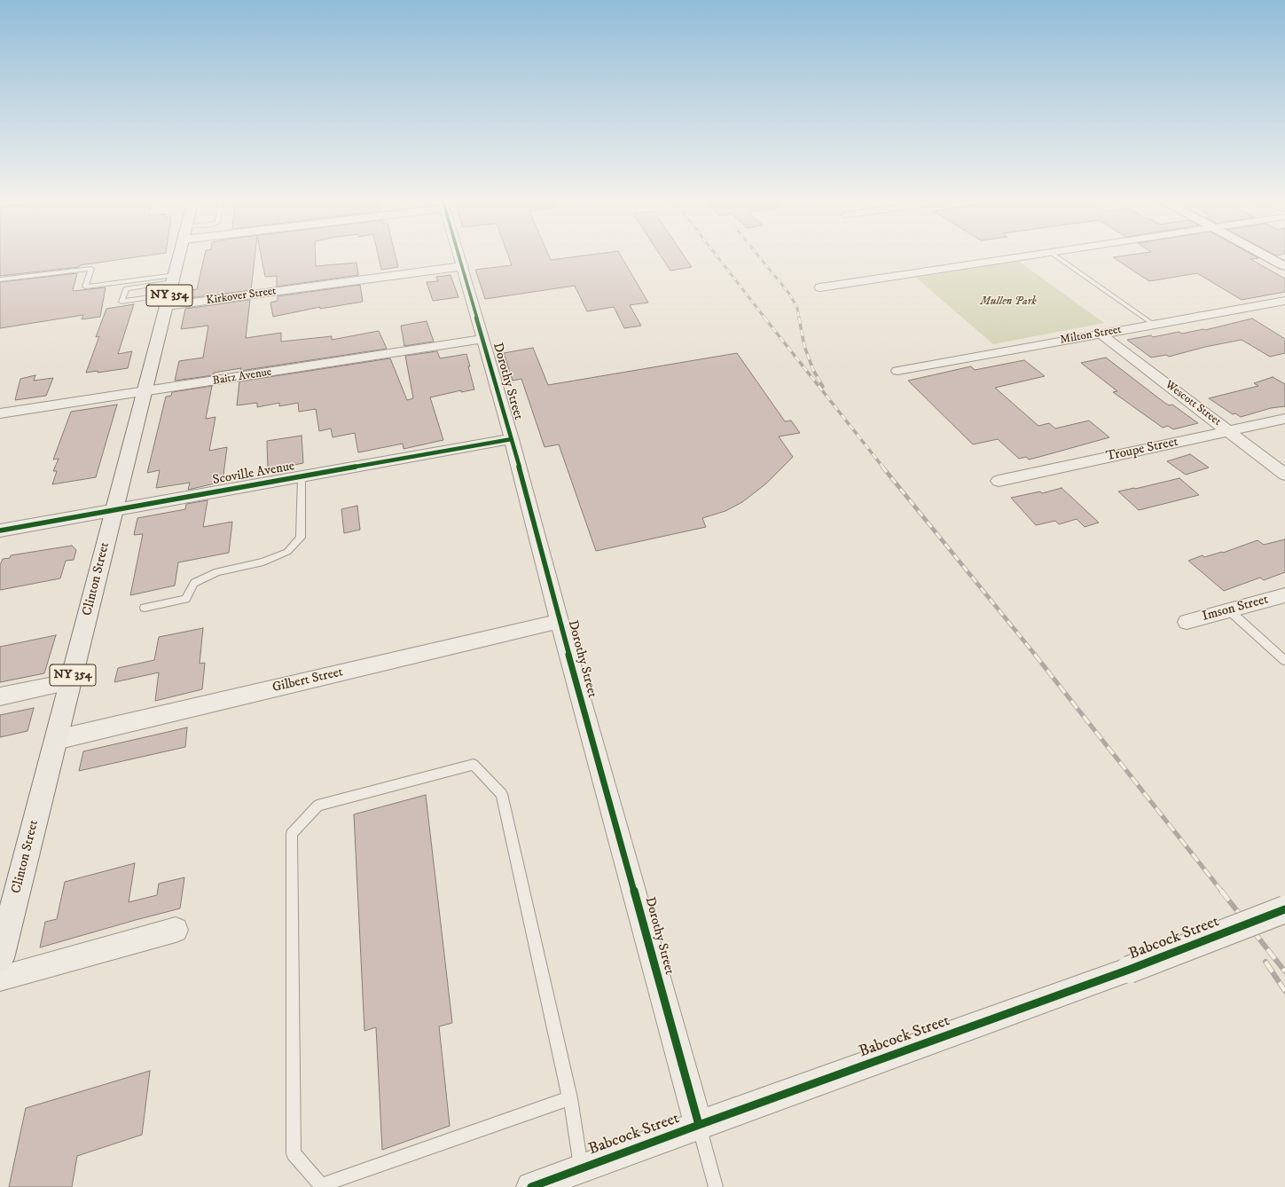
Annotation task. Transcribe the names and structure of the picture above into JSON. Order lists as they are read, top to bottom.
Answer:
{
  "streets": {
    "main road": ["NY 354", "Clinton Street"],
    "street": [
      "Kirkover Street",
      "Milton Street",
      "Baitz Avenue",
      "Dorothy Street",
      "Wescott Street",
      "Troupe Street",
      "Scoville Avenue",
      "Imson Street",
      "Gilbert Street",
      "Babcock Street"
    ]
  },
  "crossings": [
    ["Kirkover Street", "Dorothy Street"],
    ["Kirkover Street", "Clinton Street"],
    ["Milton Street", "Wescott Street"],
    ["Baitz Avenue", "Dorothy Street"],
    ["Baitz Avenue", "Clinton Street"],
    ["Dorothy Street", "Scoville Avenue"],
    ["Dorothy Street", "Gilbert Street"],
    ["Dorothy Street", "Babcock Street"],
    ["Wescott Street", "Troupe Street"],
    ["Scoville Avenue", "Clinton Street"],
    ["Clinton Street", "Gilbert Street"]
  ],
  "parks": ["Mullen Park"]
}
